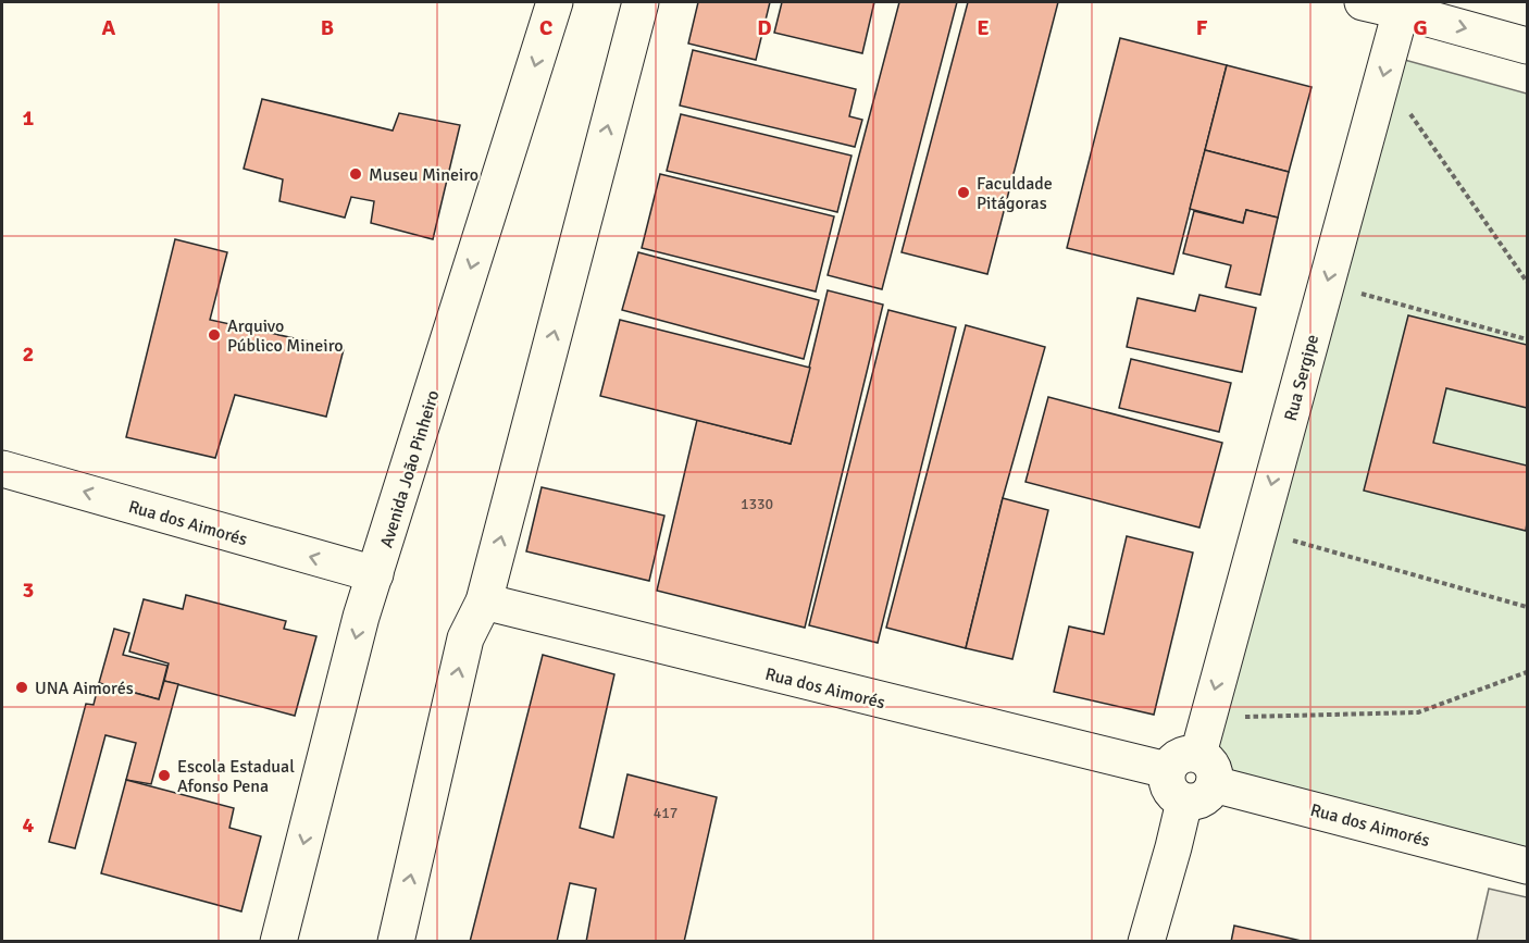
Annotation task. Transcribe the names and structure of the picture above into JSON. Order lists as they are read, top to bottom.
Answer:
{
  "streets": {
    "street": ["Rua Sergipe", "Avenida João Pinheiro", "Rua dos Aimorés"]
  },
  "crossings": [
    ["Rua Sergipe", "Rua dos Aimorés"],
    ["Avenida João Pinheiro", "Rua dos Aimorés"]
  ],
  "one_way": ["Rua Sergipe"],
  "places": [
    "Museu Mineiro",
    "Faculdade Pitágoras",
    "Arquivo Público Mineiro",
    "UNA Aimorés",
    "Escola Estadual Afonso Pena"
  ],
  "house_numbers": ["1330", "417"],
  "grid": {
    "columns": [
      "A",
      "B",
      "C",
      "D",
      "E",
      "F",
      "G"
    ],
    "rows": [
      "1",
      "2",
      "3",
      "4"
    ]
  }
}
